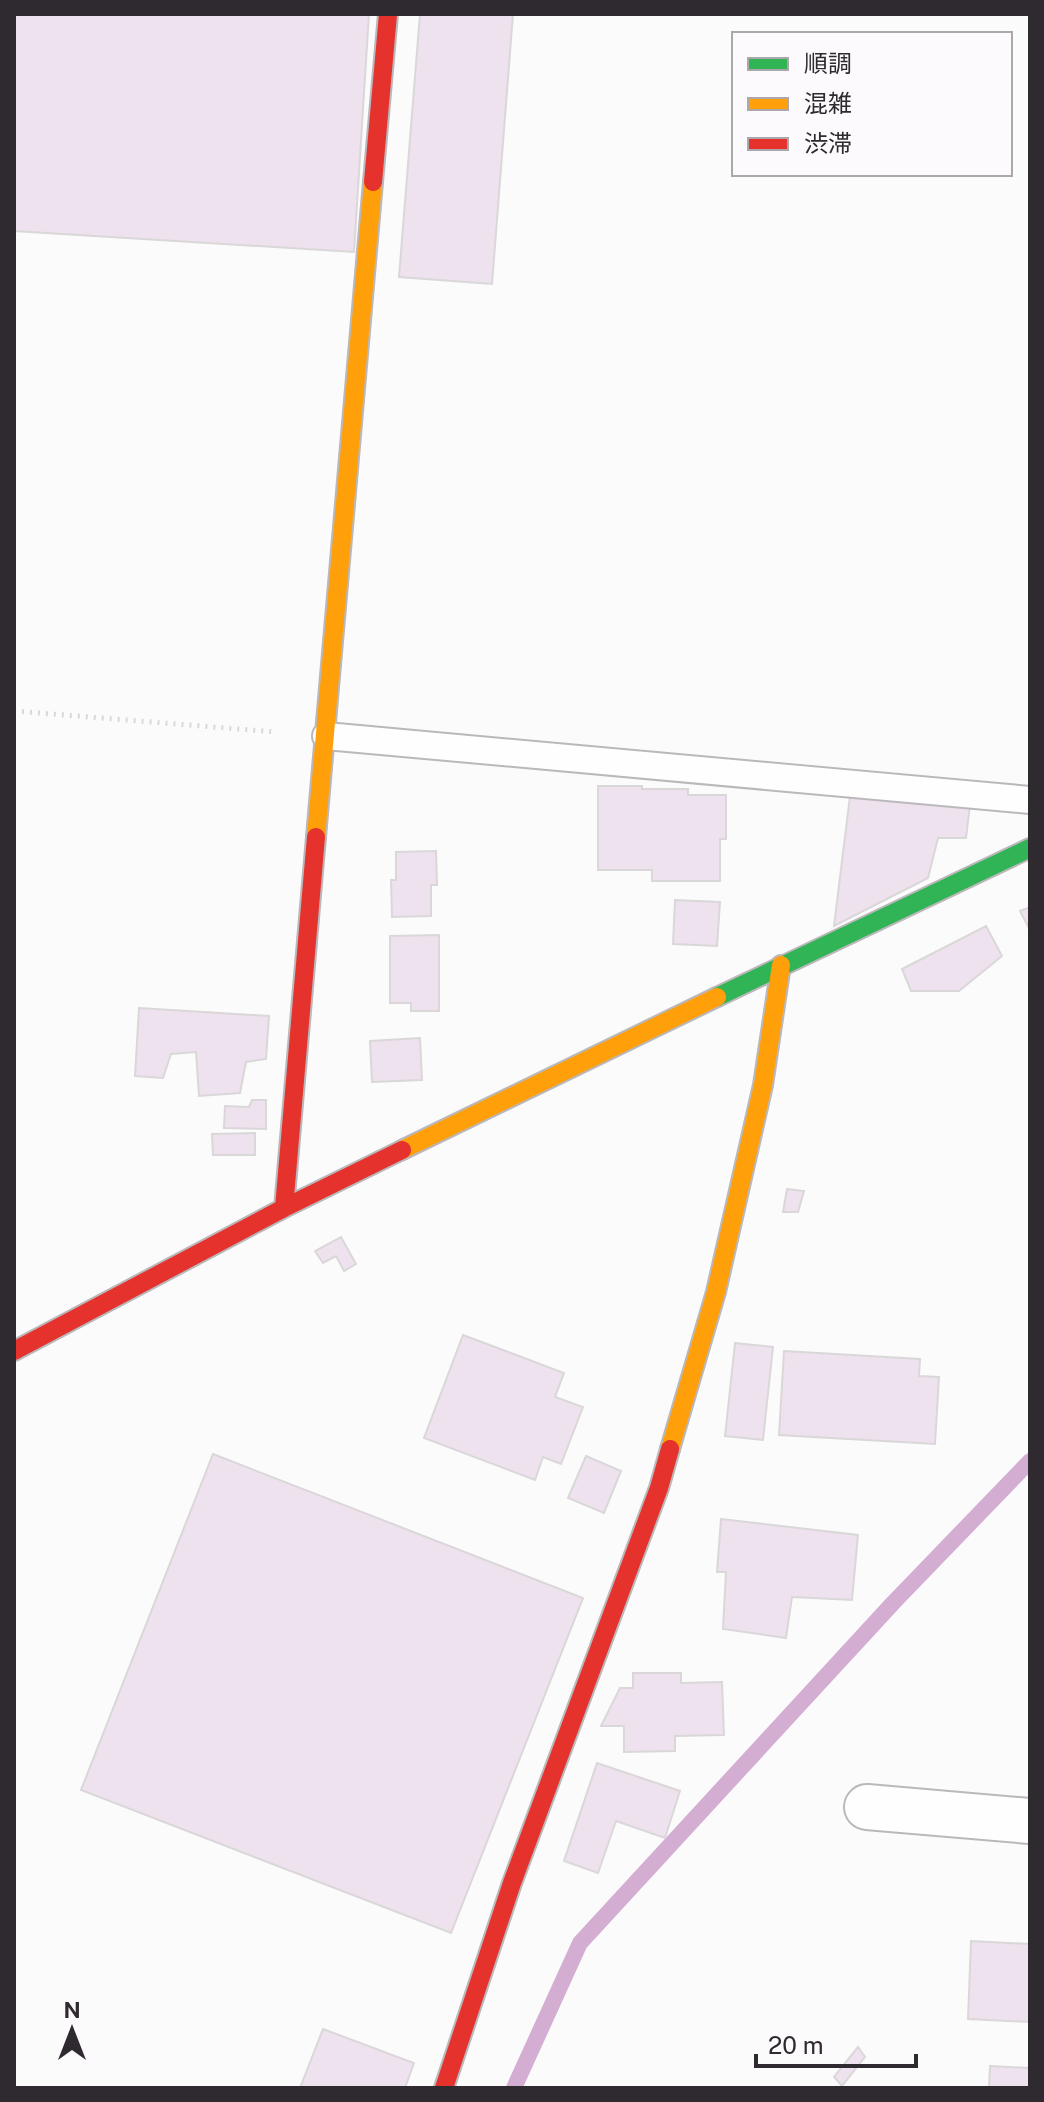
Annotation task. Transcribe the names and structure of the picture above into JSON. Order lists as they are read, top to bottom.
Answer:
{
  "legend": ["順調", "混雑", "渋滞"],
  "scale_bar": "20 m",
  "north": "top"
}
